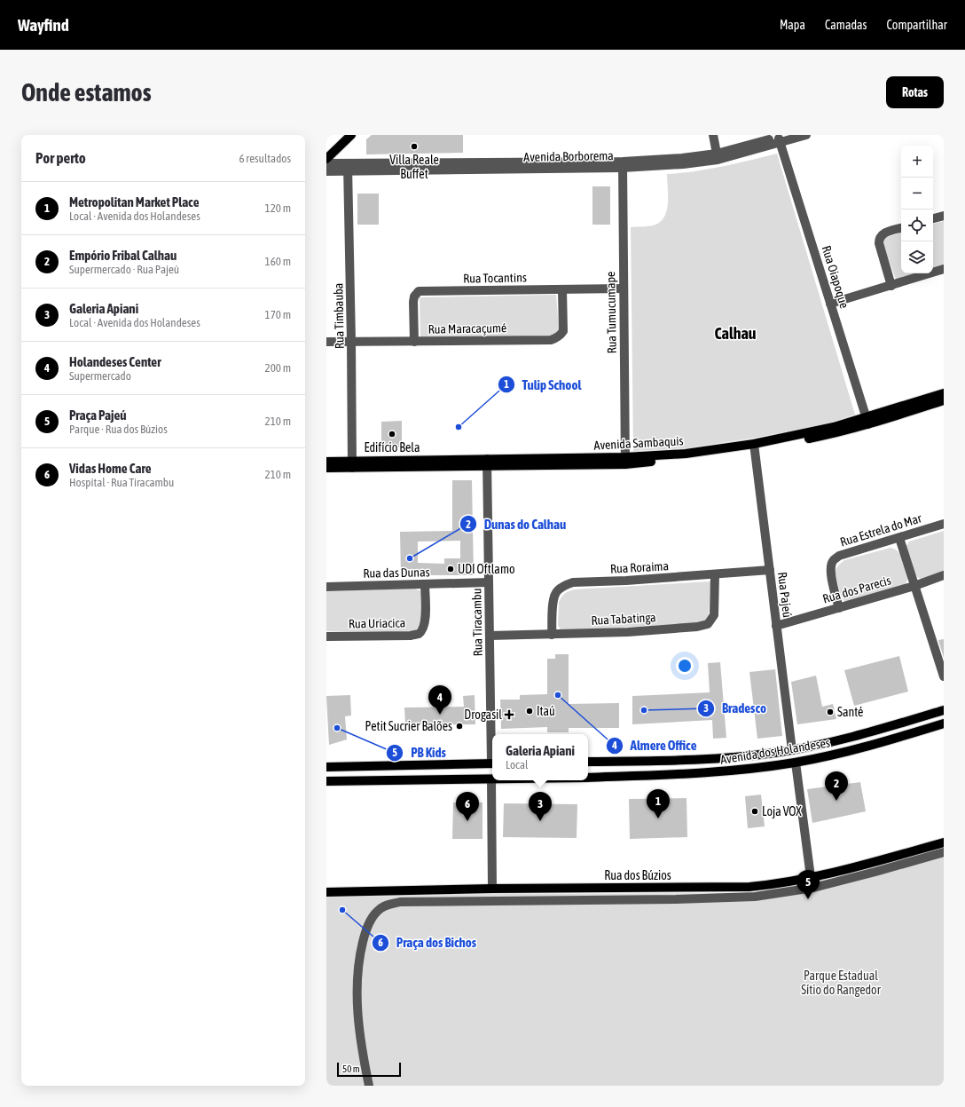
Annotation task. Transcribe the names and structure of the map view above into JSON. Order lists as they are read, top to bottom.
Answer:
{
  "streets": {
    "main road": ["Avenida Sambaquis", "Avenida dos Holandeses", "Rua dos Búzios"],
    "street": [
      "Avenida Borborema",
      "Rua Oiapoque",
      "Rua Tocantins",
      "Rua Tumucumape",
      "Rua Timbauba",
      "Rua Maracaçumé",
      "Rua Estrela do Mar",
      "Rua Roraima",
      "Rua das Dunas",
      "Rua dos Parecis",
      "Rua Pajeú",
      "Rua Tabatinga",
      "Rua Tiracambu",
      "Rua Uriacica"
    ]
  },
  "crossings": [
    ["Avenida Borborema", "Rua Oiapoque"],
    ["Avenida Borborema", "Rua Tumucumape"],
    ["Avenida Borborema", "Rua Timbauba"],
    ["Rua Oiapoque", "Avenida Sambaquis"],
    ["Rua Tocantins", "Rua Tumucumape"],
    ["Rua Tocantins", "Rua Maracaçumé"],
    ["Rua Tumucumape", "Avenida Sambaquis"],
    ["Rua Timbauba", "Rua Maracaçumé"],
    ["Rua Timbauba", "Avenida Sambaquis"],
    ["Avenida Sambaquis", "Rua Pajeú"],
    ["Avenida Sambaquis", "Rua Tiracambu"],
    ["Rua Estrela do Mar", "Rua dos Parecis"],
    ["Rua Roraima", "Rua Pajeú"],
    ["Rua Roraima", "Rua Tabatinga"],
    ["Rua das Dunas", "Rua Tiracambu"],
    ["Rua das Dunas", "Rua Uriacica"],
    ["Rua dos Parecis", "Rua Pajeú"],
    ["Rua Pajeú", "Avenida dos Holandeses"],
    ["Rua Tabatinga", "Rua Tiracambu"]
  ],
  "districts": ["Calhau"],
  "parks": ["Parque Estadual Sítio do Rangedor"],
  "places": {
    "other": [
      "Villa Reale Buffet",
      "Tulip School",
      "Edifício Bela",
      "Dunas do Calhau",
      "UDI Oftlamo",
      "Almere Office",
      "Bradesco",
      "Itaú",
      "Santé",
      "Petit Sucrier Balões",
      "PB Kids",
      "Loja VOX",
      "Praça dos Bichos"
    ],
    "health": ["Drogasil"]
  },
  "scale_bar": "50 m",
  "page": {
    "header": "Wayfind",
    "nav": ["Mapa", "Camadas", "Compartilhar"],
    "buttons": "Rotas",
    "title": "Onde estamos",
    "heading": ["Por perto", "6 resultados"],
    "map_buttons": ["+", "−"],
    "list": [
      {
        "mark": "1",
        "name": "Metropolitan Market Place",
        "note": "Local · Avenida dos Holandeses",
        "value": "120 m"
      },
      {
        "mark": "2",
        "name": "Empório Fribal Calhau",
        "note": "Supermercado · Rua Pajeú",
        "value": "160 m"
      },
      {
        "mark": "3",
        "name": "Galeria Apiani",
        "note": "Local · Avenida dos Holandeses",
        "value": "170 m"
      },
      {
        "mark": "4",
        "name": "Holandeses Center",
        "note": "Supermercado",
        "value": "200 m"
      },
      {
        "mark": "5",
        "name": "Praça Pajeú",
        "note": "Parque · Rua dos Búzios",
        "value": "210 m"
      },
      {
        "mark": "6",
        "name": "Vidas Home Care",
        "note": "Hospital · Rua Tiracambu",
        "value": "210 m"
      }
    ],
    "pins": [
      "4",
      "2",
      "1",
      "3",
      "6",
      "5"
    ],
    "popup": ["Galeria Apiani", "Local"],
    "scale": "50 m"
  }
}
